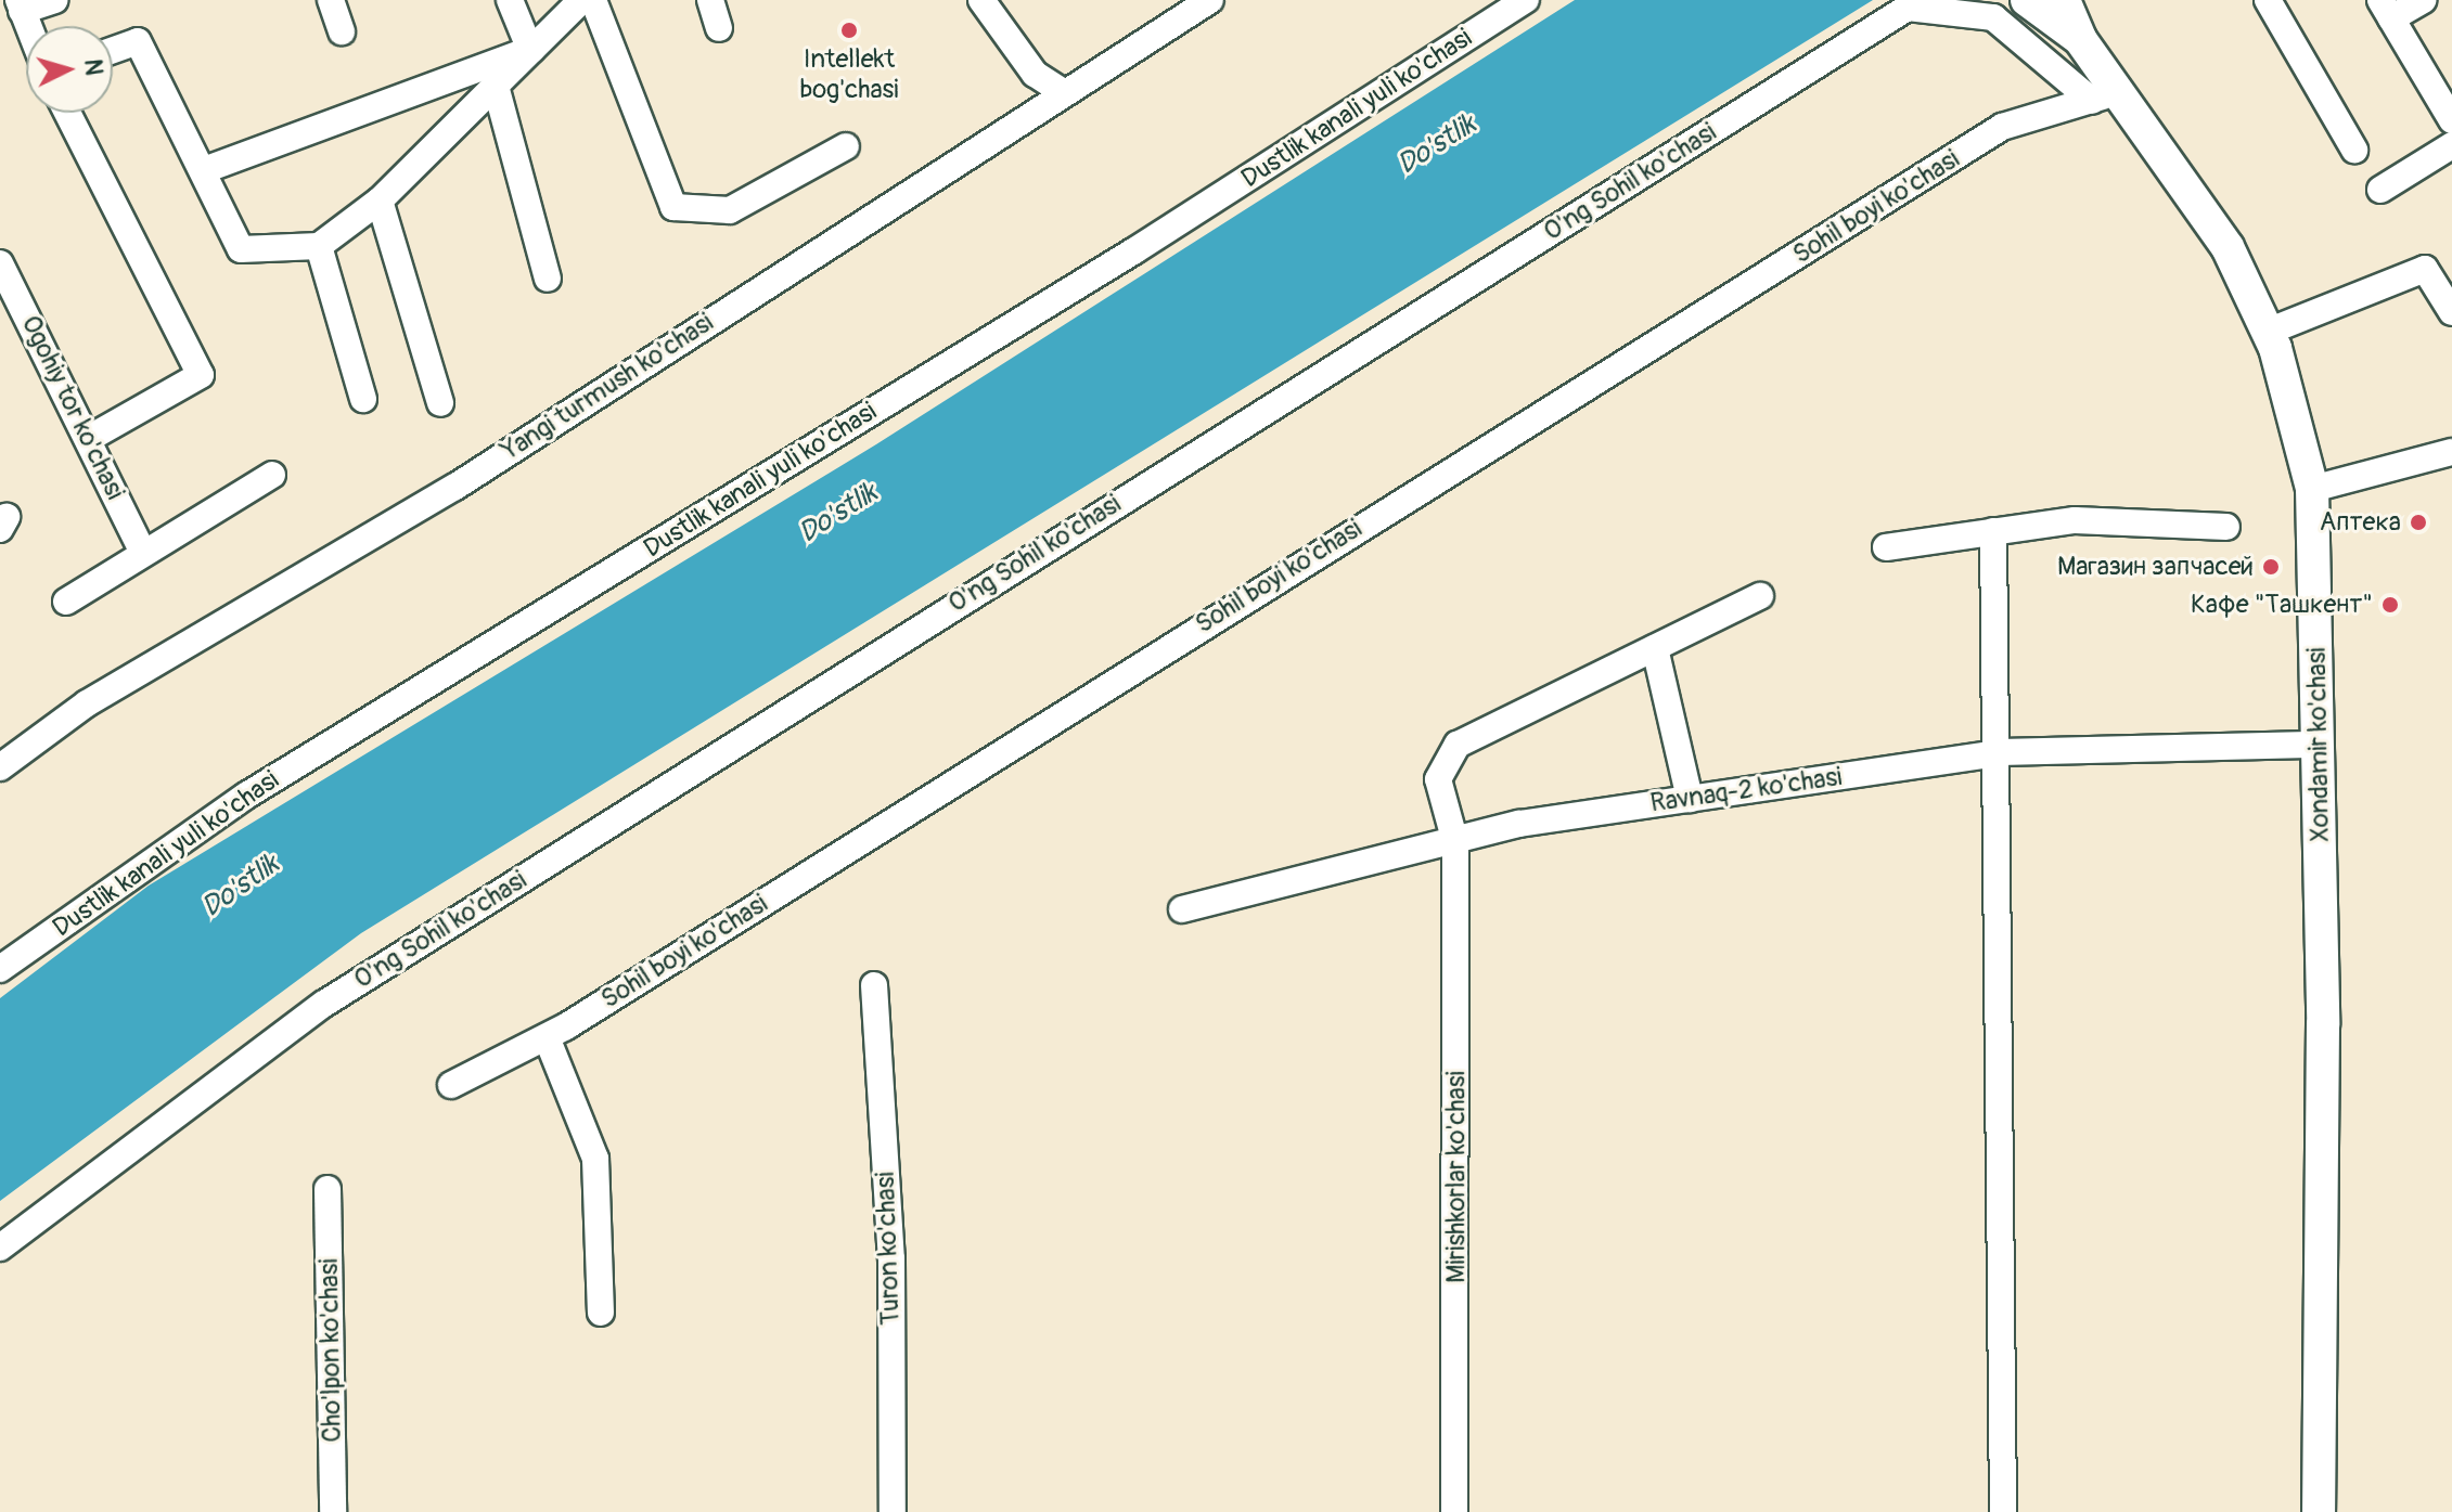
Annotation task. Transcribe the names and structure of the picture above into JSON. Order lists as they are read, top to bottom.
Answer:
{
  "streets": {
    "main road": ["Xondamir ko'chasi"],
    "street": [
      "Dustlik kanali yuli ko'chasi",
      "O'ng Sohil ko'chasi",
      "Sohil boyi ko'chasi",
      "Yangi turmush ko'chasi",
      "Ogohiy tor ko'chasi",
      "Ravnaq-2 ko'chasi",
      "Mirishkorlar ko'chasi",
      "Turon ko'chasi",
      "Cho'lpon ko'chasi"
    ]
  },
  "crossings": [
    ["O'ng Sohil ko'chasi", "Sohil boyi ko'chasi"],
    ["O'ng Sohil ko'chasi", "Xondamir ko'chasi"],
    ["Sohil boyi ko'chasi", "Xondamir ko'chasi"],
    ["Xondamir ko'chasi", "Ravnaq-2 ko'chasi"],
    ["Ravnaq-2 ko'chasi", "Mirishkorlar ko'chasi"]
  ],
  "water": ["Do'stlik"],
  "places": [
    "Intellekt bog'chasi",
    "Аптека",
    "Магазин запчасей",
    "Кафе \"Ташкент\""
  ],
  "north": "right"
}
